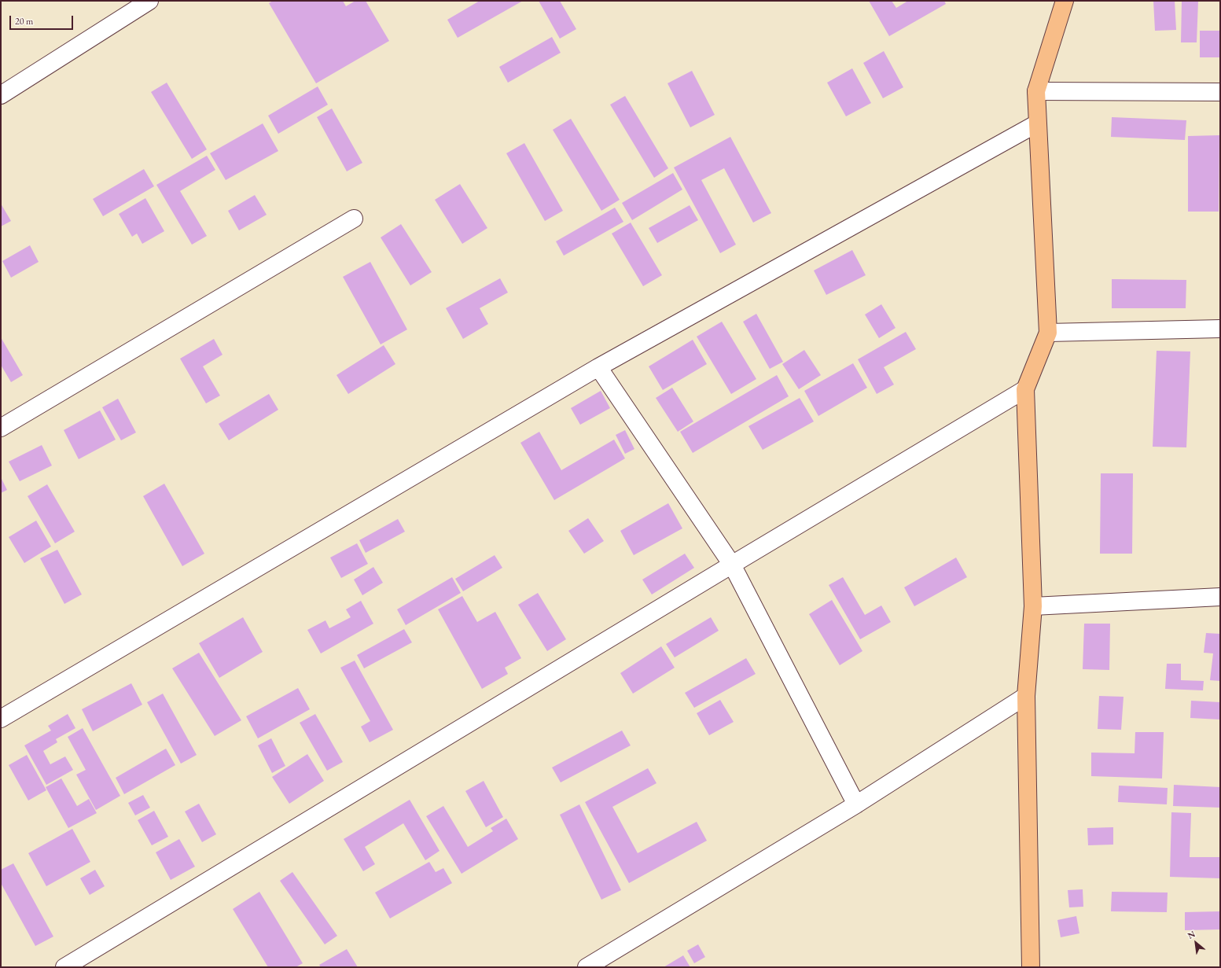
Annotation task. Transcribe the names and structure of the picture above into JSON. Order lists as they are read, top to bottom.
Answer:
{
  "scale_bar": "20 m",
  "north": "top left"
}
